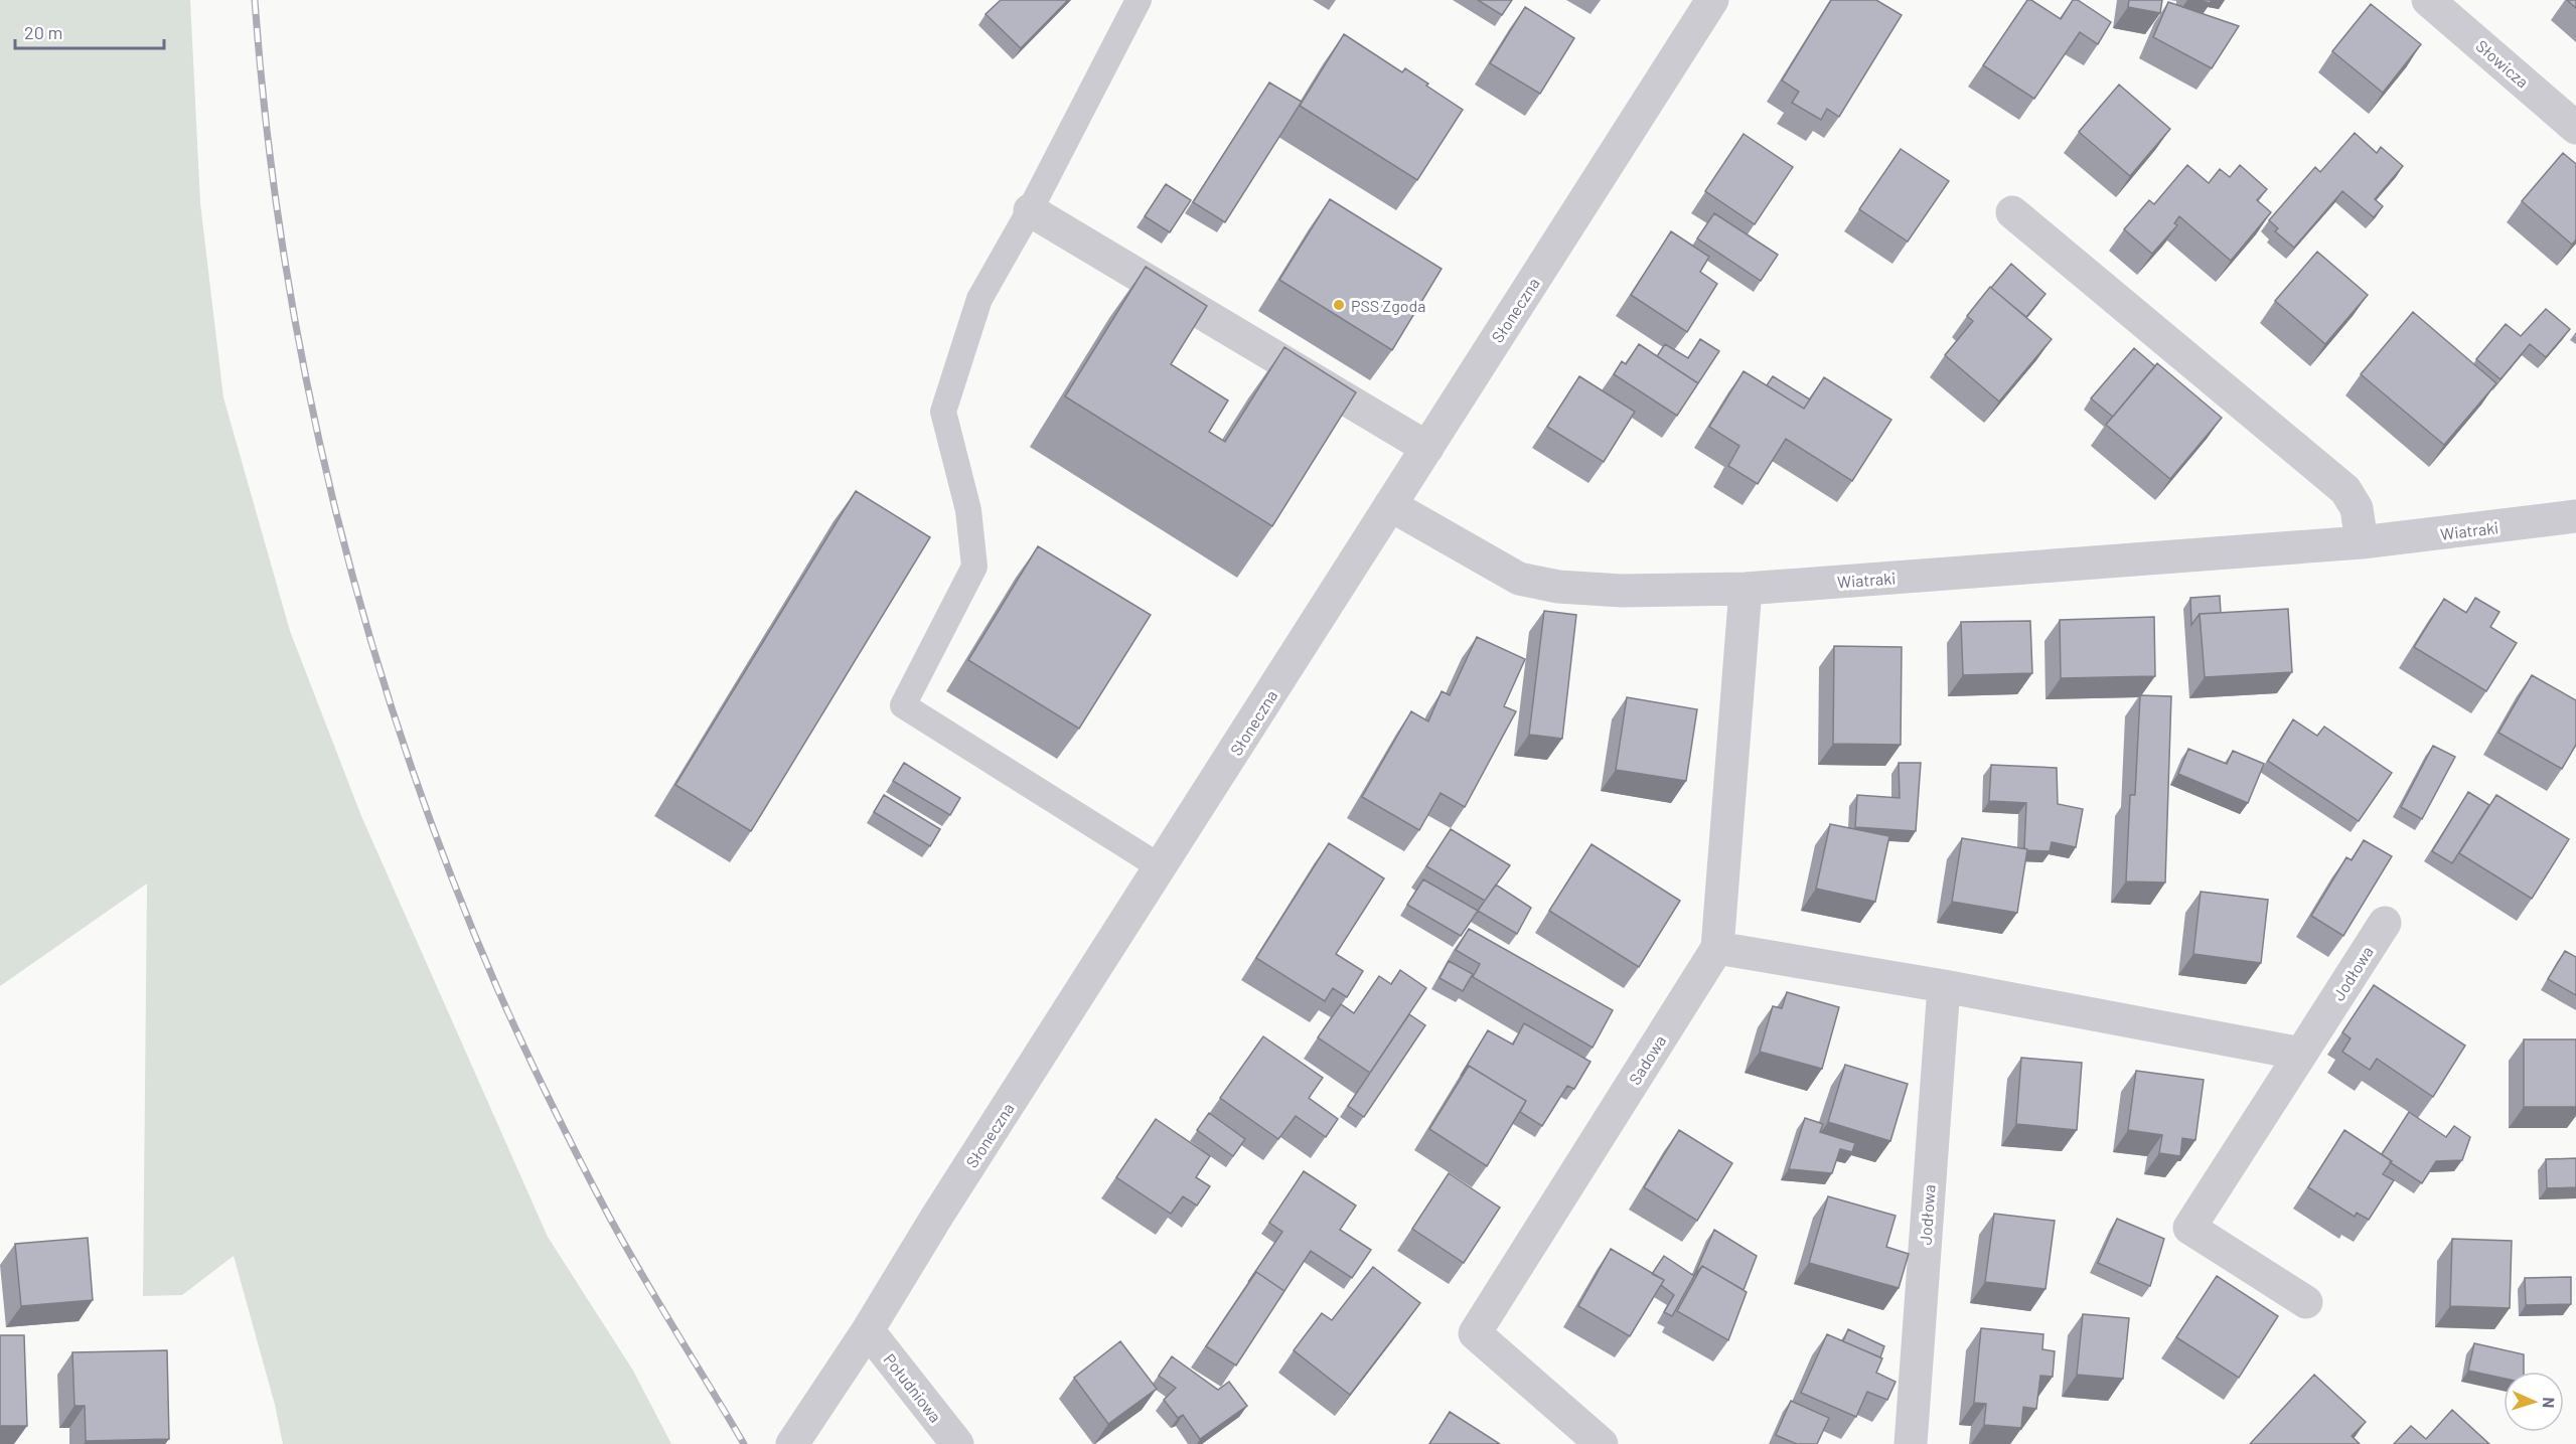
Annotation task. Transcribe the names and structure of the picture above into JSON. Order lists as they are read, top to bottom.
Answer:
{
  "streets": {
    "street": [
      "Słowicza",
      "Słoneczna",
      "Wiatraki",
      "Jodłowa",
      "Sadowa",
      "Południowa"
    ]
  },
  "crossings": [
    ["Słoneczna", "Wiatraki"],
    ["Słoneczna", "Południowa"],
    ["Wiatraki", "Sadowa"]
  ],
  "places": ["PSS Zgoda"],
  "scale_bar": "20 m",
  "north": "right"
}
